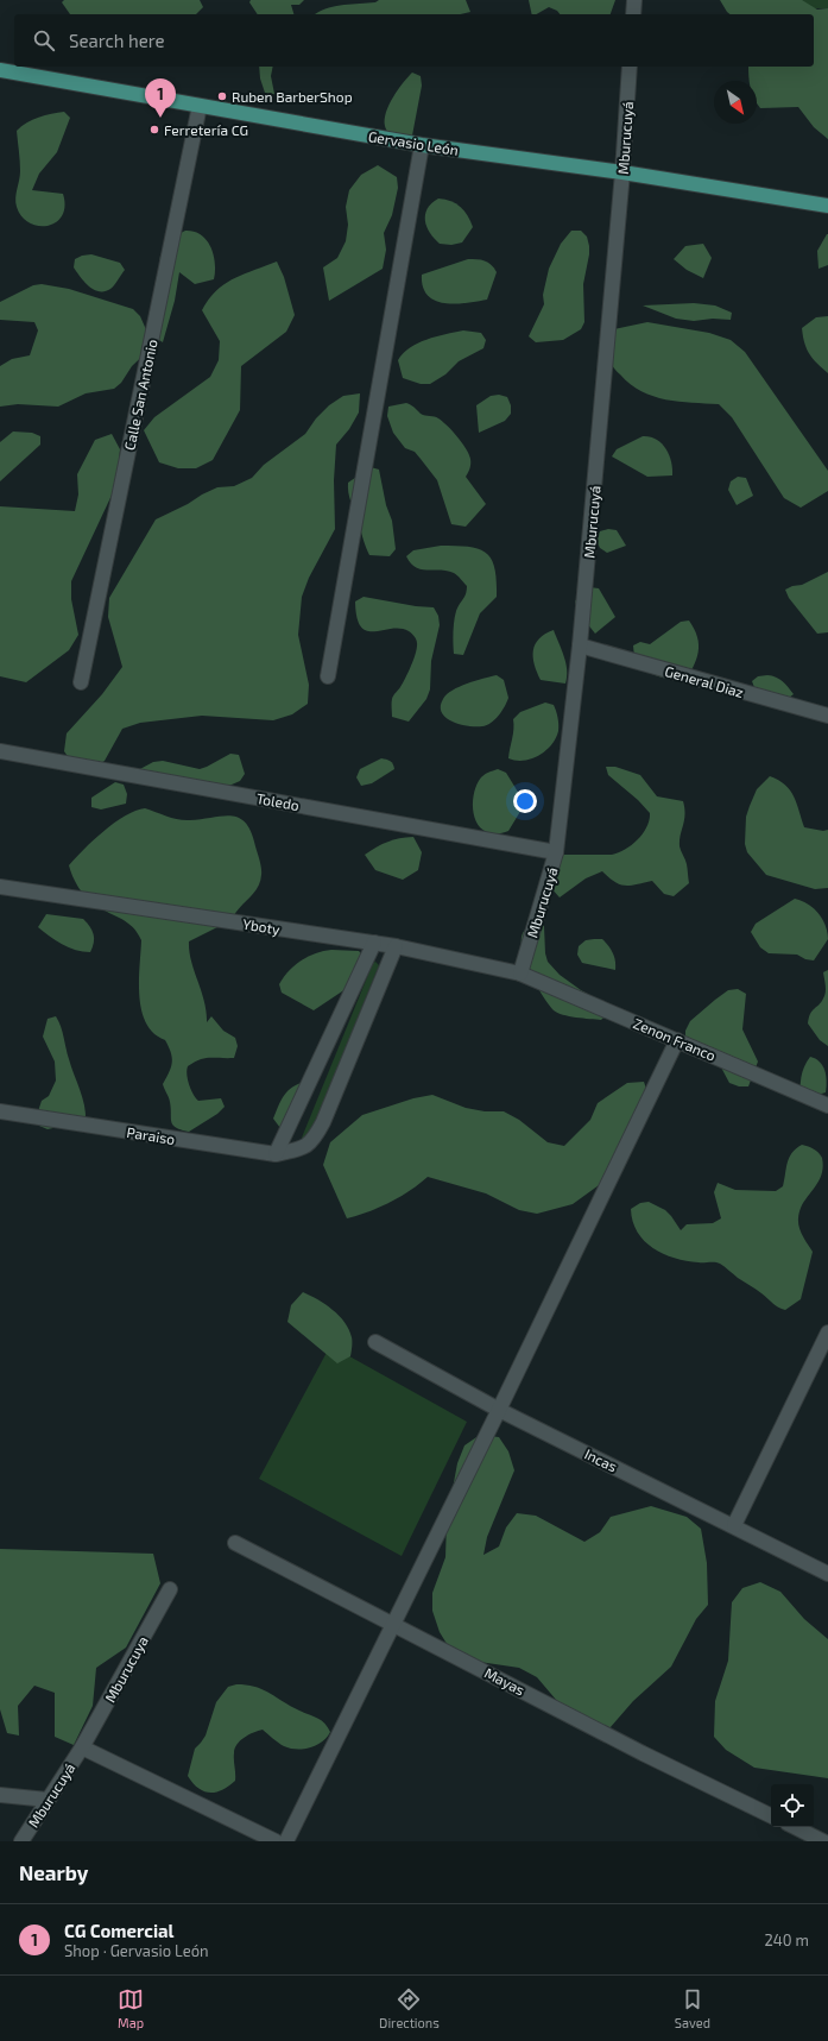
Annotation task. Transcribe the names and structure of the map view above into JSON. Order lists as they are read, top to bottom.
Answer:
{
  "streets": {
    "main road": ["Gervasio León"],
    "street": [
      "Mburucuyá",
      "Calle San Antonio",
      "General Diaz",
      "Toledo",
      "Yboty",
      "Zenon Franco",
      "Paraiso",
      "Incas",
      "Mburucuya",
      "Mayas"
    ]
  },
  "crossings": [
    ["Mburucuyá", "Gervasio León"],
    ["Mburucuyá", "General Diaz"],
    ["Mburucuyá", "Toledo"],
    ["Mburucuyá", "Yboty"],
    ["Mburucuyá", "Zenon Franco"],
    ["Mburucuyá", "Mburucuya"],
    ["Gervasio León", "Calle San Antonio"],
    ["Yboty", "Zenon Franco"],
    ["Yboty", "Paraiso"]
  ],
  "places": ["Ruben BarberShop", "Ferretería CG"],
  "north": "bottom right",
  "page": {
    "search": "Search here",
    "pins": "1",
    "heading": "Nearby",
    "list": [
      {
        "mark": "1",
        "name": "CG Comercial",
        "note": "Shop · Gervasio León",
        "value": "240 m"
      }
    ],
    "nav": ["Map", "Directions", "Saved"]
  }
}
